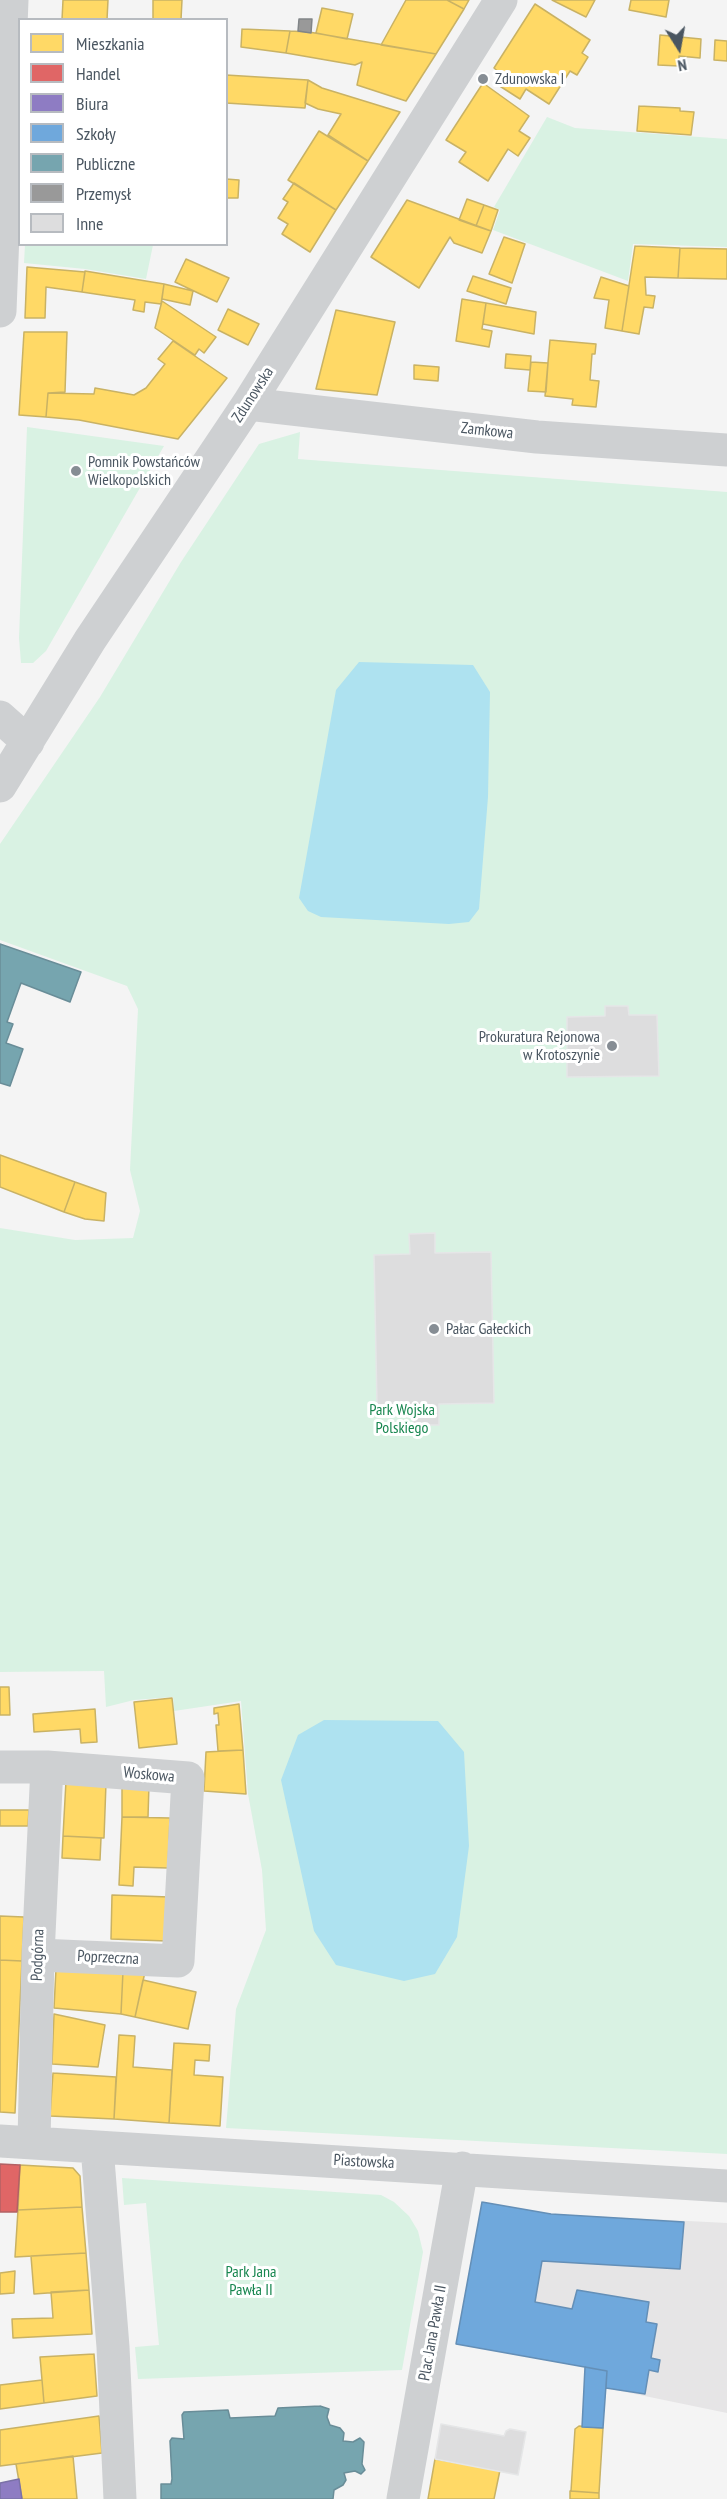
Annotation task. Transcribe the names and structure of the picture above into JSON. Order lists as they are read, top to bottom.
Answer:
{
  "streets": {
    "street": [
      "Zdunowska",
      "Zamkowa",
      "Woskowa",
      "Podgórna",
      "Poprzeczna",
      "Piastowska",
      "Plac Jana Pawła II"
    ]
  },
  "crossings": [
    ["Zdunowska", "Zamkowa"],
    ["Woskowa", "Podgórna"],
    ["Woskowa", "Poprzeczna"],
    ["Podgórna", "Poprzeczna"],
    ["Podgórna", "Piastowska"],
    ["Piastowska", "Plac Jana Pawła II"]
  ],
  "parks": ["Park Wojska Polskiego", "Park Jana Pawła II"],
  "places": [
    "Zdunowska I",
    "Pomnik Powstańców Wielkopolskich",
    "Prokuratura Rejonowa w Krotoszynie",
    "Pałac Gałeckich"
  ],
  "legend": [
    "Mieszkania",
    "Handel",
    "Biura",
    "Szkoły",
    "Publiczne",
    "Przemysł",
    "Inne"
  ],
  "north": "bottom"
}
